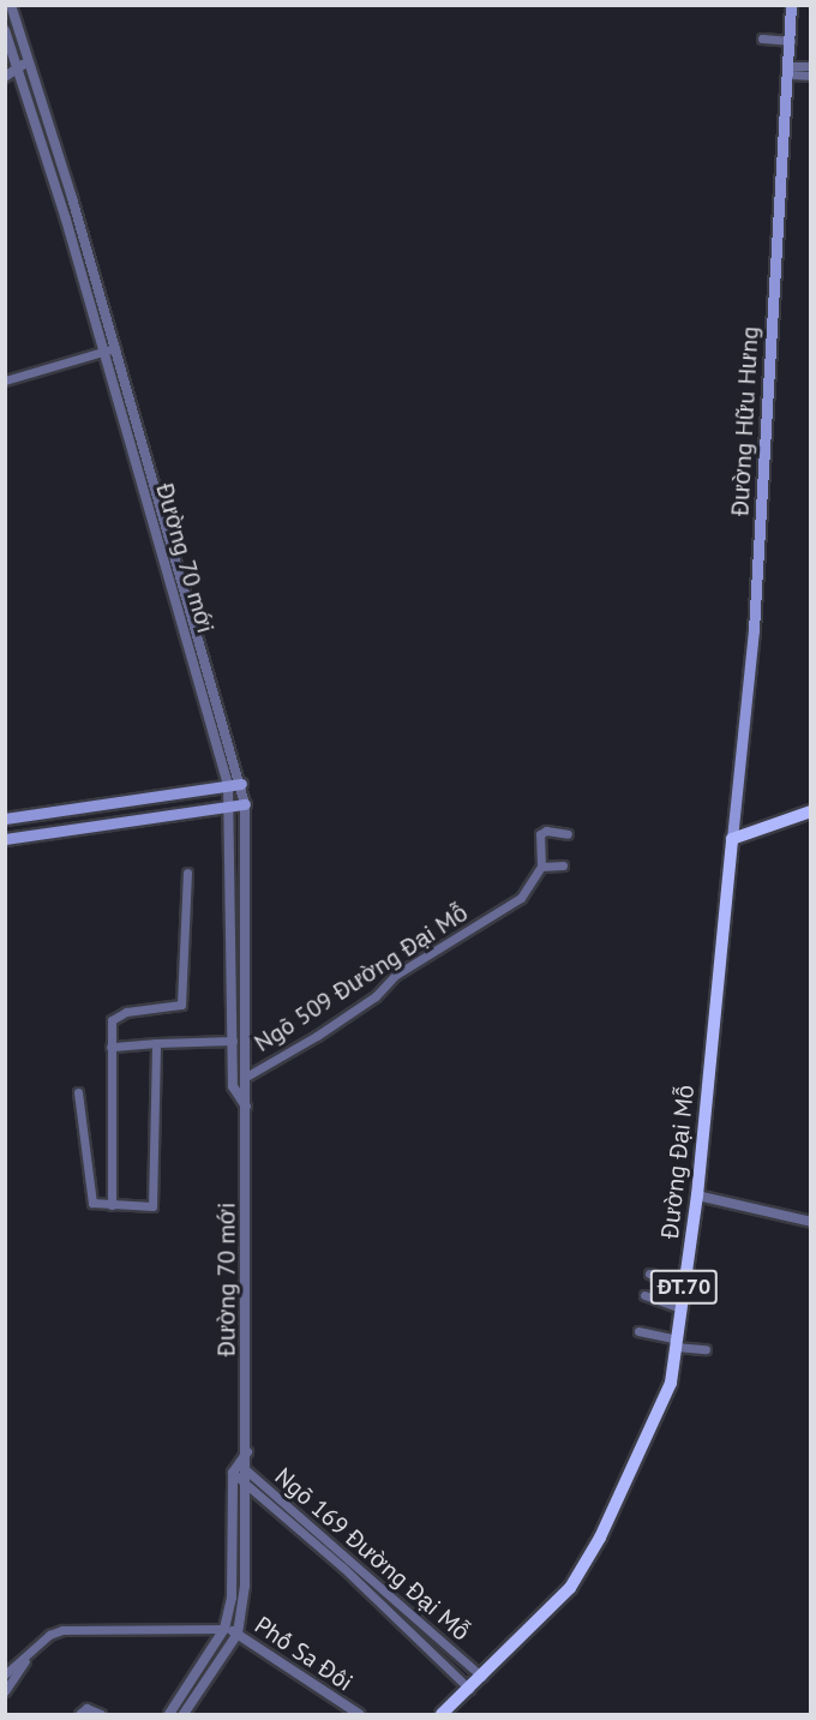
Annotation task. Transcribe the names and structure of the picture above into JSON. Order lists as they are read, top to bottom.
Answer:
{
  "streets": {
    "main road": ["Đường Hữu Hưng", "Đường Đại Mỗ", "ĐT.70"],
    "street": [
      "Đường 70 mới",
      "Ngõ 509 Đường Đại Mỗ",
      "Ngõ 169 Đường Đại Mỗ",
      "Phố Sa Đôi"
    ]
  },
  "crossings": [
    ["Đường Hữu Hưng", "Đường Đại Mỗ"],
    ["Đường 70 mới", "Ngõ 509 Đường Đại Mỗ"],
    ["Đường 70 mới", "Ngõ 169 Đường Đại Mỗ"],
    ["Đường 70 mới", "Phố Sa Đôi"],
    ["Đường Đại Mỗ", "Ngõ 169 Đường Đại Mỗ"]
  ]
}
